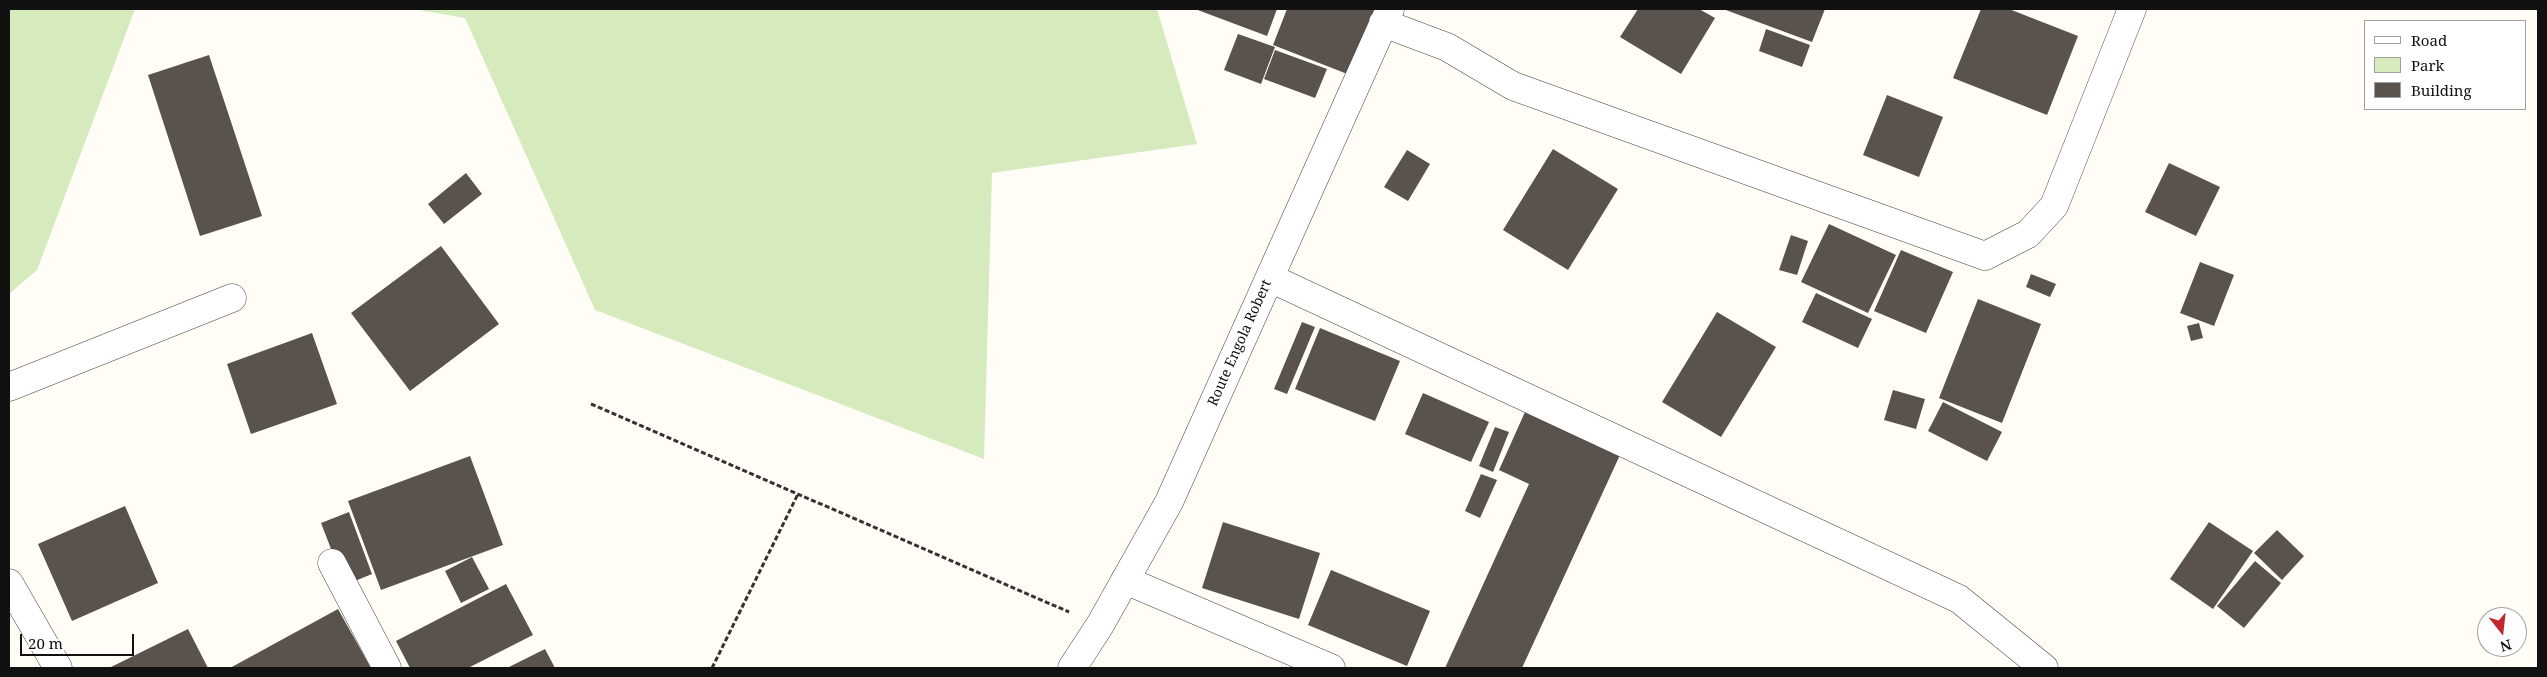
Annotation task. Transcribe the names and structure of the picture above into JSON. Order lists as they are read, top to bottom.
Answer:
{
  "streets": {
    "street": ["Route Engola Robert"]
  },
  "legend": ["Road", "Park", "Building"],
  "scale_bar": "20 m",
  "north": "bottom"
}
